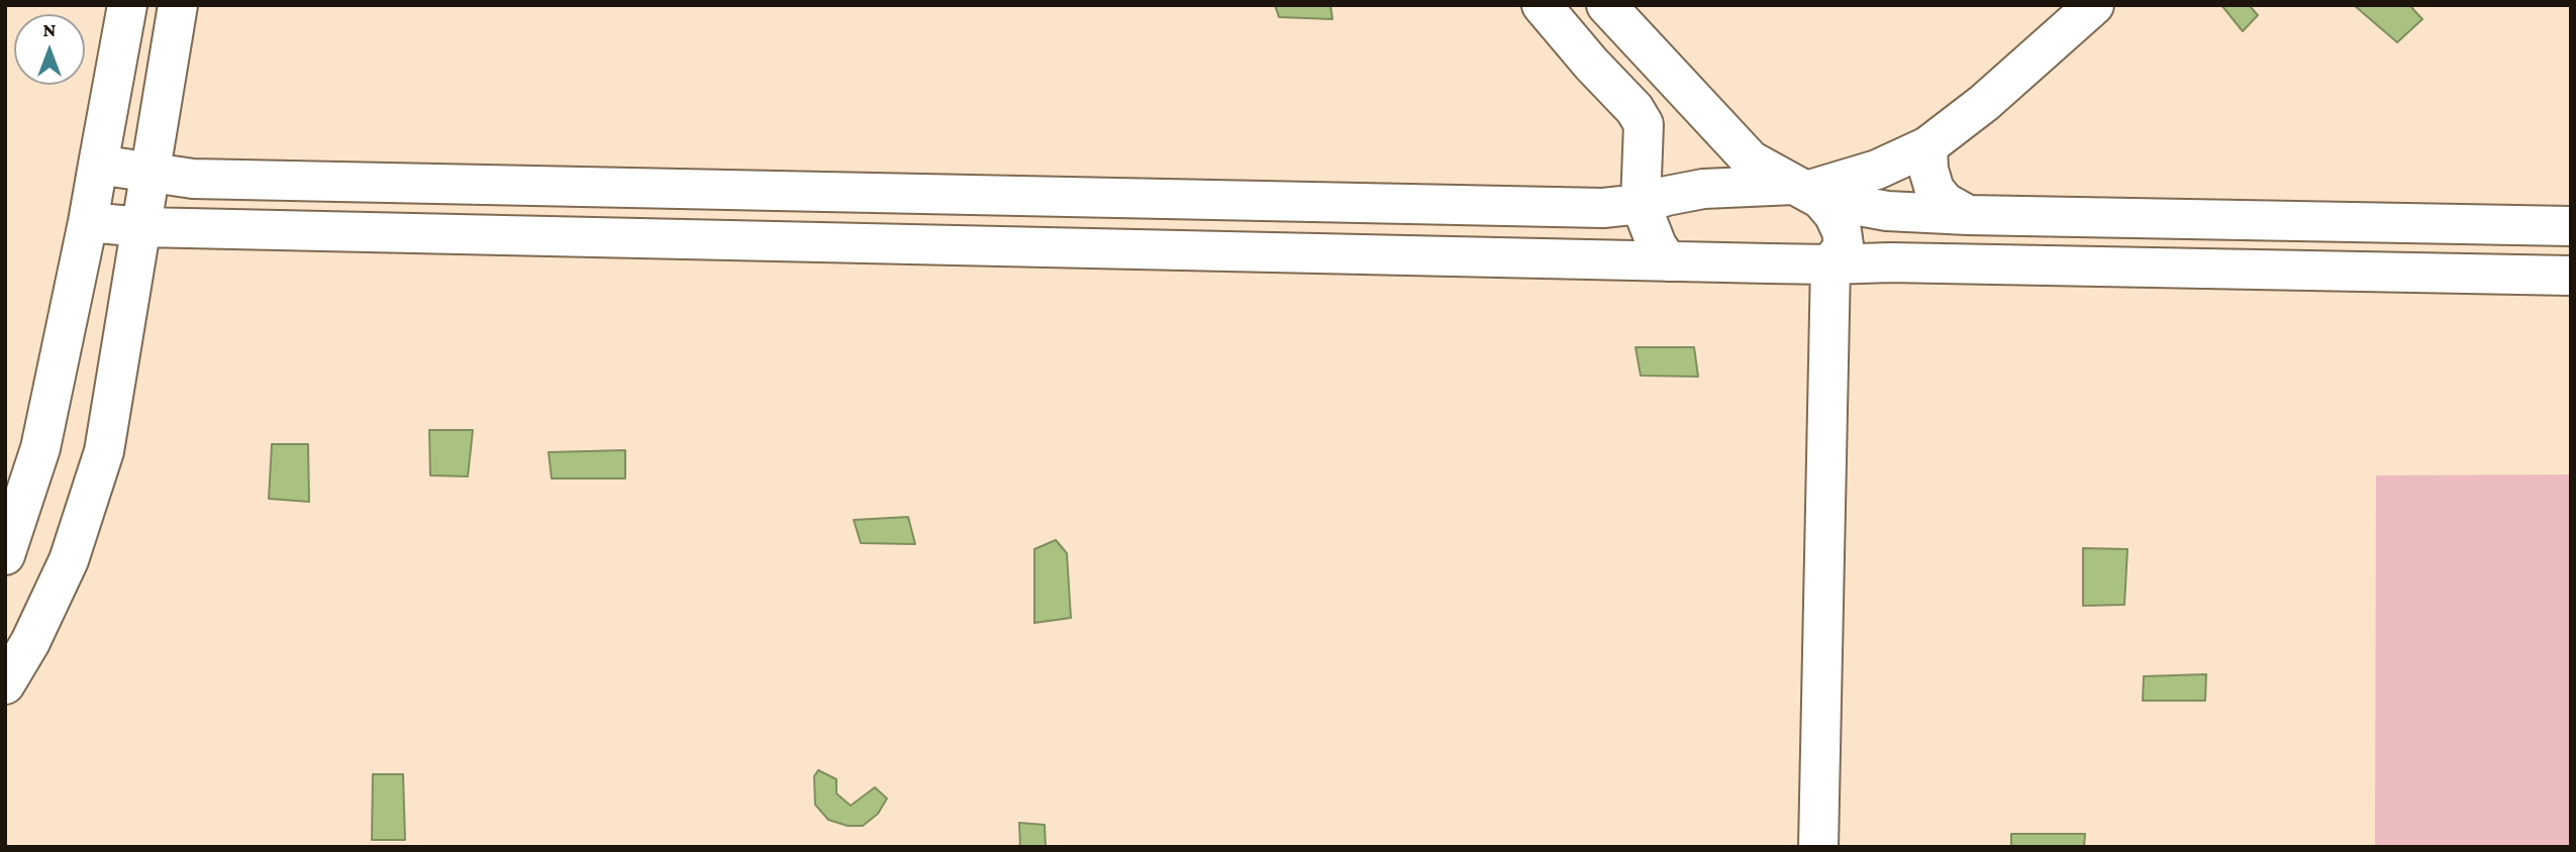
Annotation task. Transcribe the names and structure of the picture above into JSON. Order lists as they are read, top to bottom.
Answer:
{
  "north": "top"
}
